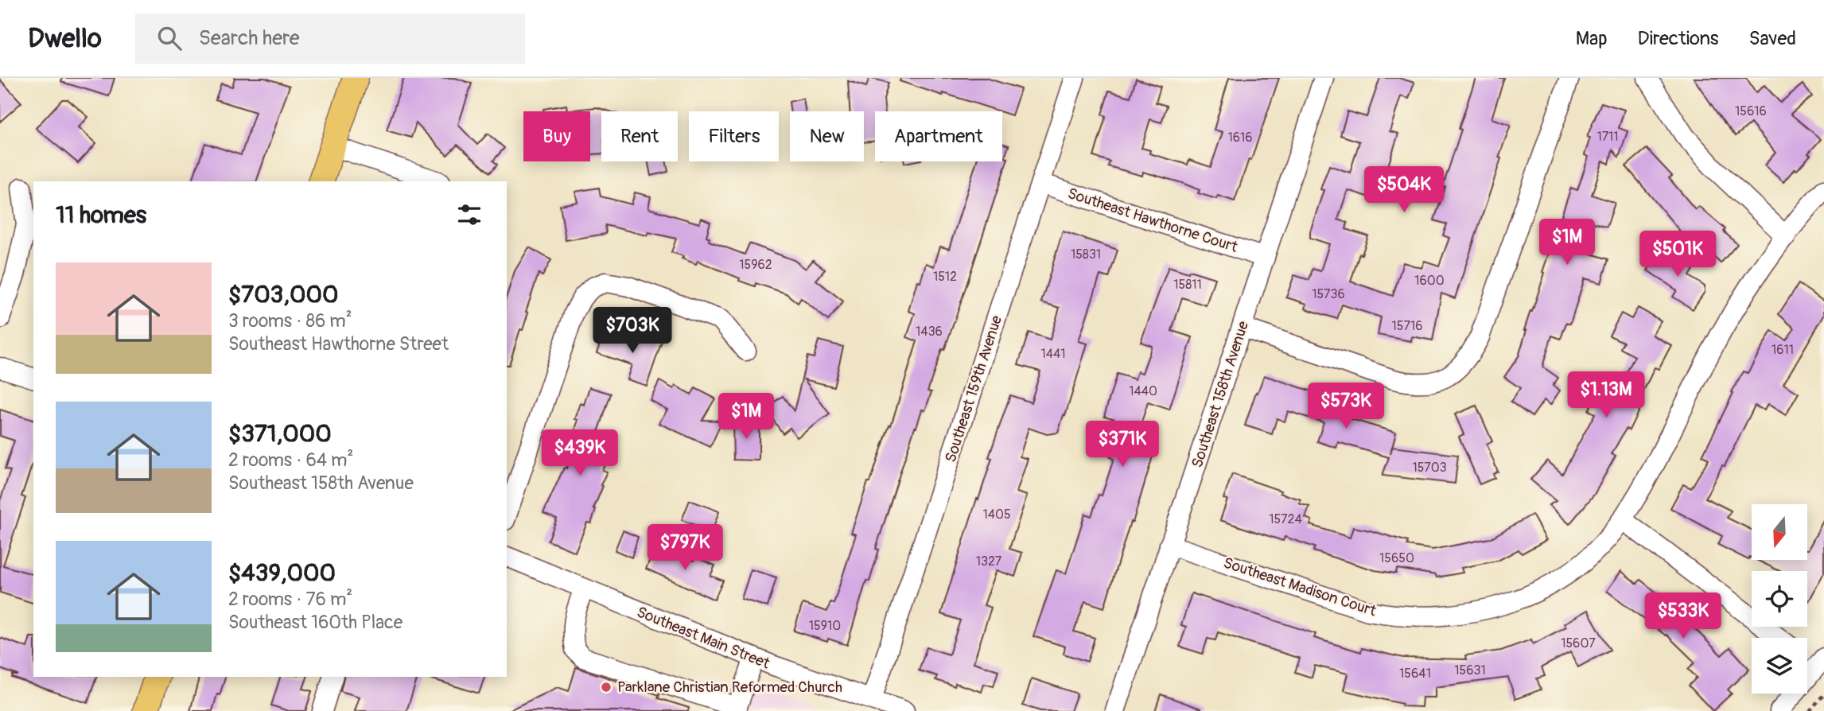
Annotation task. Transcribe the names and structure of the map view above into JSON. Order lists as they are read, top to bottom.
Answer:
{
  "streets": {
    "street": [
      "Southeast Hawthorne Court",
      "Southeast 159th Avenue",
      "Southeast 158th Avenue",
      "Southeast Madison Court",
      "Southeast Main Street"
    ]
  },
  "crossings": [
    ["Southeast Hawthorne Court", "Southeast 159th Avenue"],
    ["Southeast Hawthorne Court", "Southeast 158th Avenue"],
    ["Southeast 159th Avenue", "Southeast Main Street"],
    ["Southeast 158th Avenue", "Southeast Madison Court"]
  ],
  "places": ["Parklane Christian Reformed Church"],
  "house_numbers": [
    "15616",
    "1711",
    "1616",
    "15831",
    "15962",
    "1512",
    "1600",
    "15811",
    "15736",
    "15716",
    "1436",
    "1611",
    "1441",
    "1440",
    "15703",
    "1405",
    "15724",
    "15650",
    "1327",
    "15910",
    "15607",
    "15631",
    "15641"
  ],
  "north": "bottom",
  "page": {
    "header": "Dwello",
    "search": "Search here",
    "nav": ["Map", "Directions", "Saved"],
    "chip": [
      "Buy",
      "Rent",
      "Filters",
      "New",
      "Apartment"
    ],
    "price": [
      "$504K",
      "$1M",
      "$501K",
      "$703K",
      "$1.13M",
      "$573K",
      "$1M",
      "$371K",
      "$439K",
      "$797K",
      "$533K"
    ],
    "heading": "11 homes",
    "list": [
      {
        "name": "$703,000",
        "note": "3 rooms · 86 m² · Southeast Hawthorne Street"
      },
      {
        "name": "$371,000",
        "note": "2 rooms · 64 m² · Southeast 158th Avenue"
      },
      {
        "name": "$439,000",
        "note": "2 rooms · 76 m² · Southeast 160th Place"
      }
    ]
  }
}
